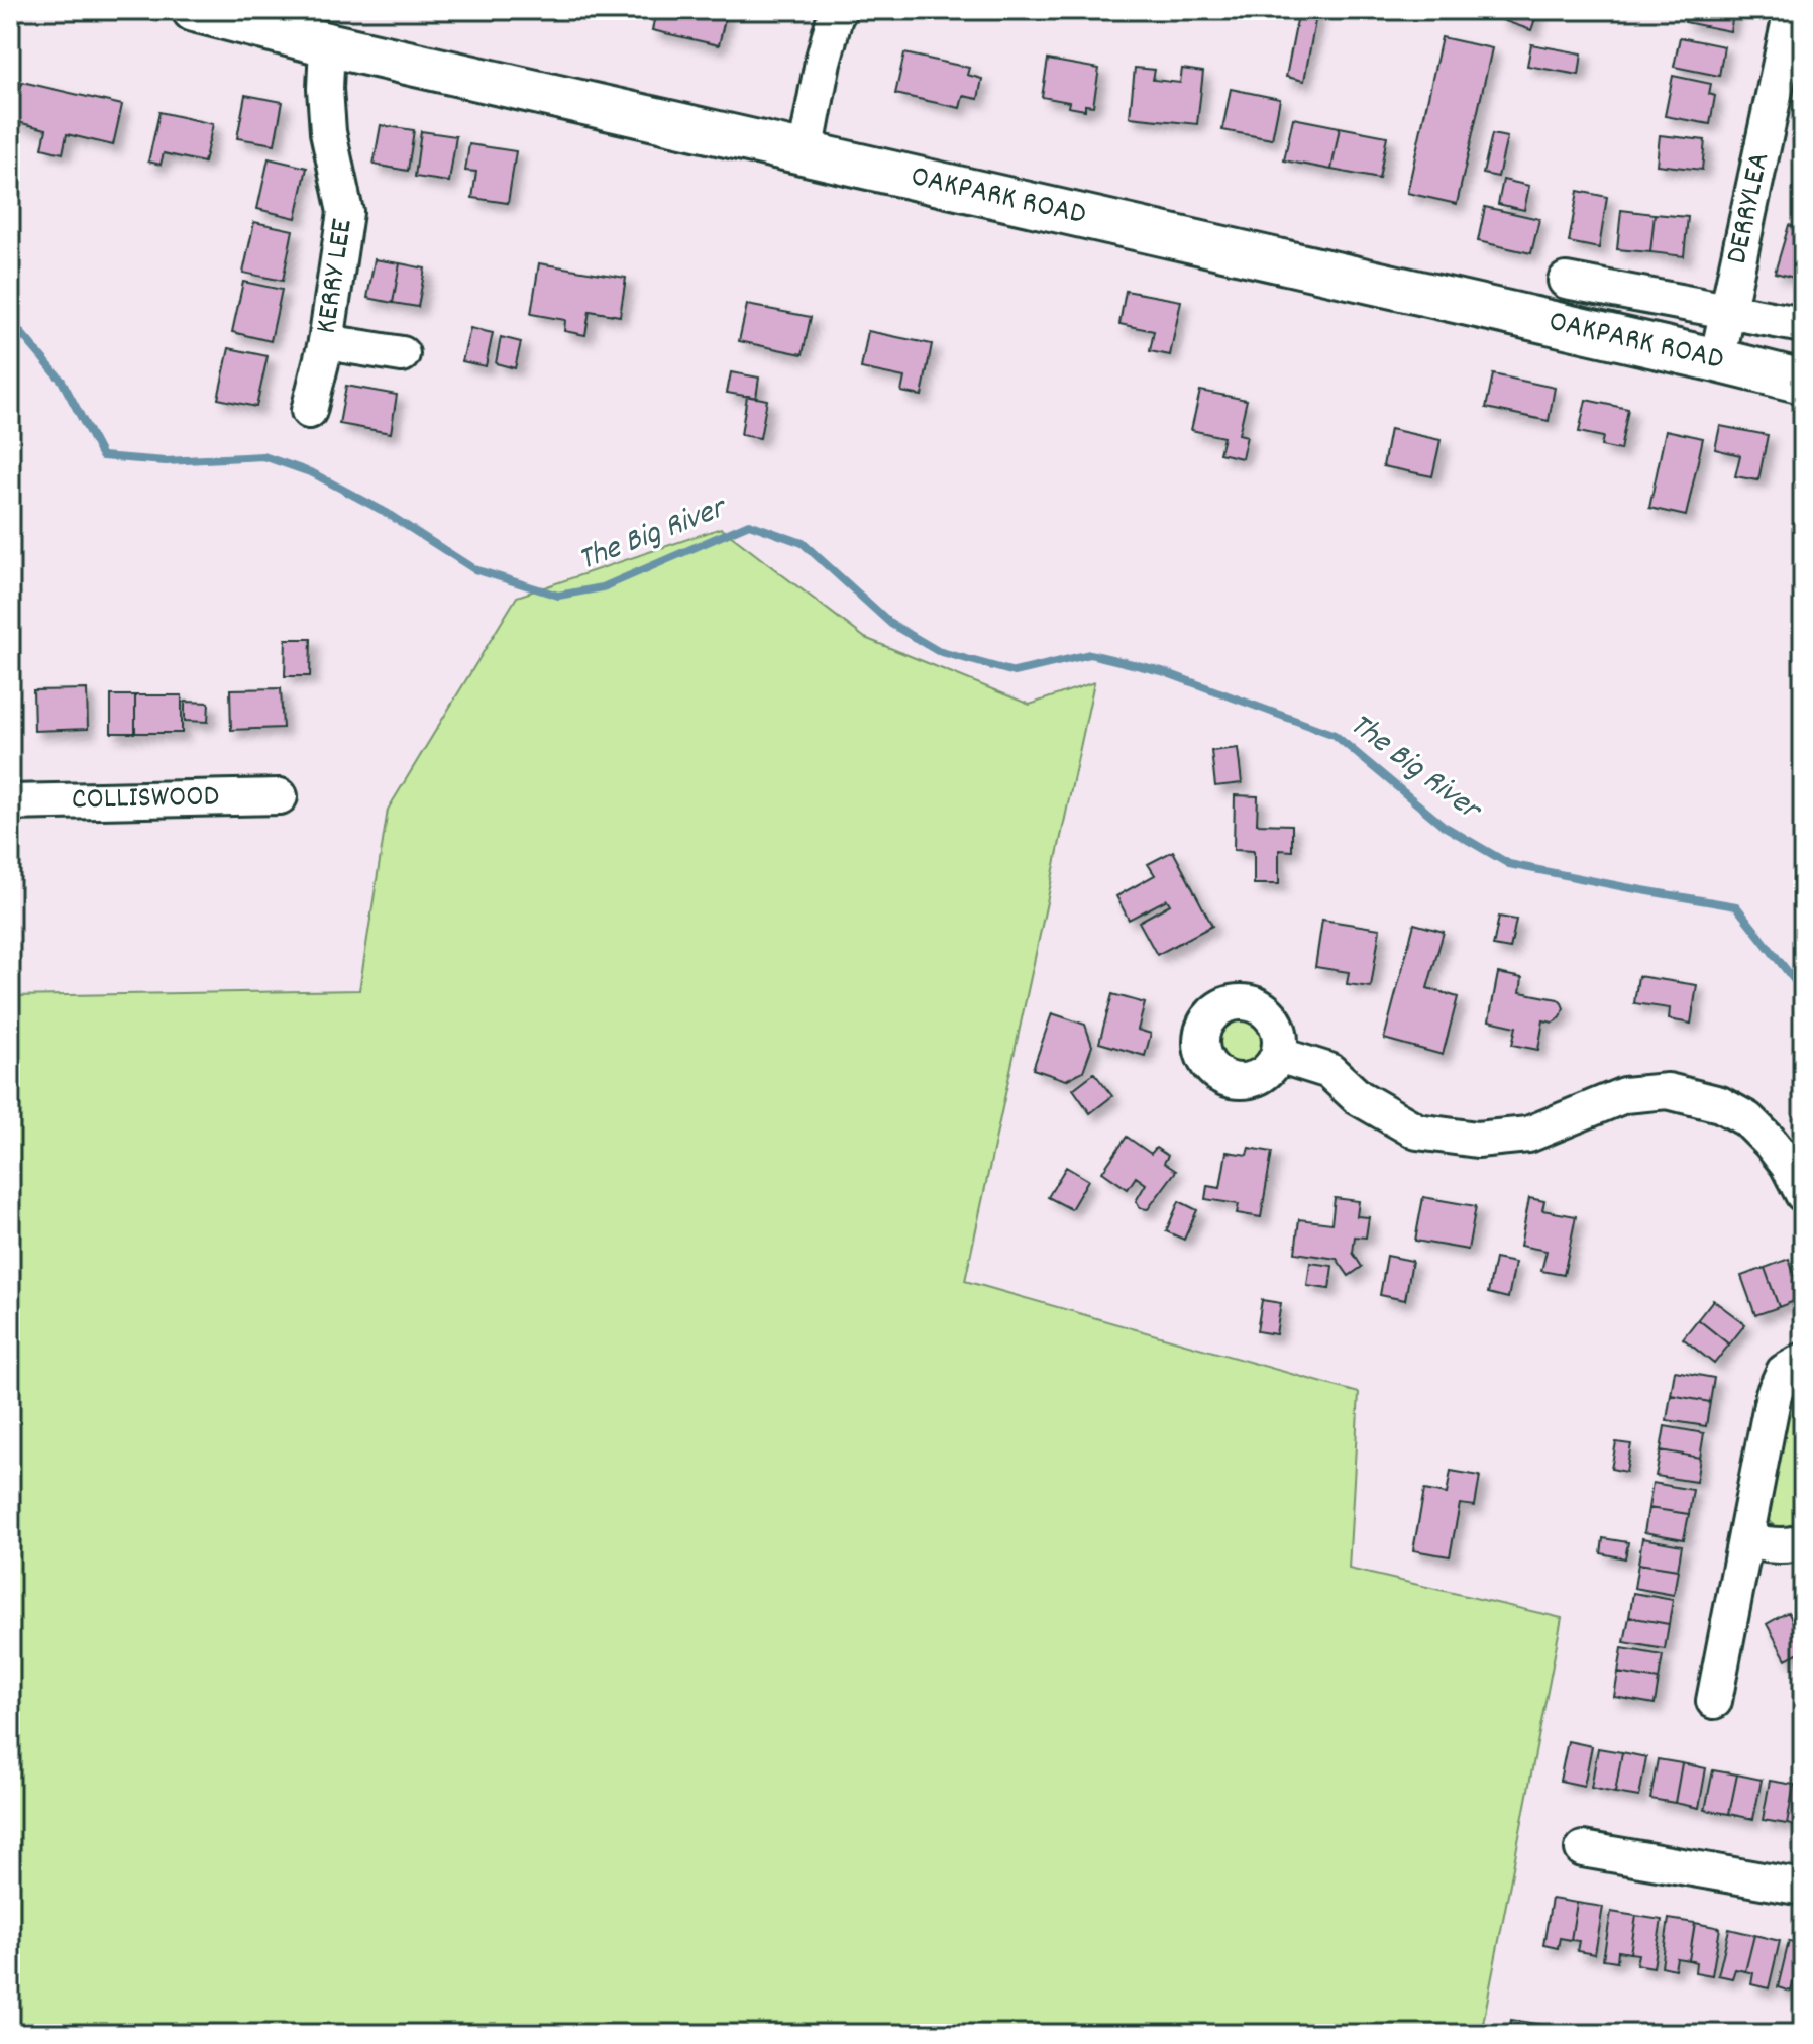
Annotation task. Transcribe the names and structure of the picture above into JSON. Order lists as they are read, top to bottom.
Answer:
{
  "streets": {
    "main road": ["OAKPARK ROAD"],
    "street": ["DERRYLEA", "KERRY LEE", "COLLISWOOD"]
  },
  "crossings": [
    ["OAKPARK ROAD", "DERRYLEA"],
    ["OAKPARK ROAD", "KERRY LEE"]
  ],
  "water": ["The Big River"]
}
